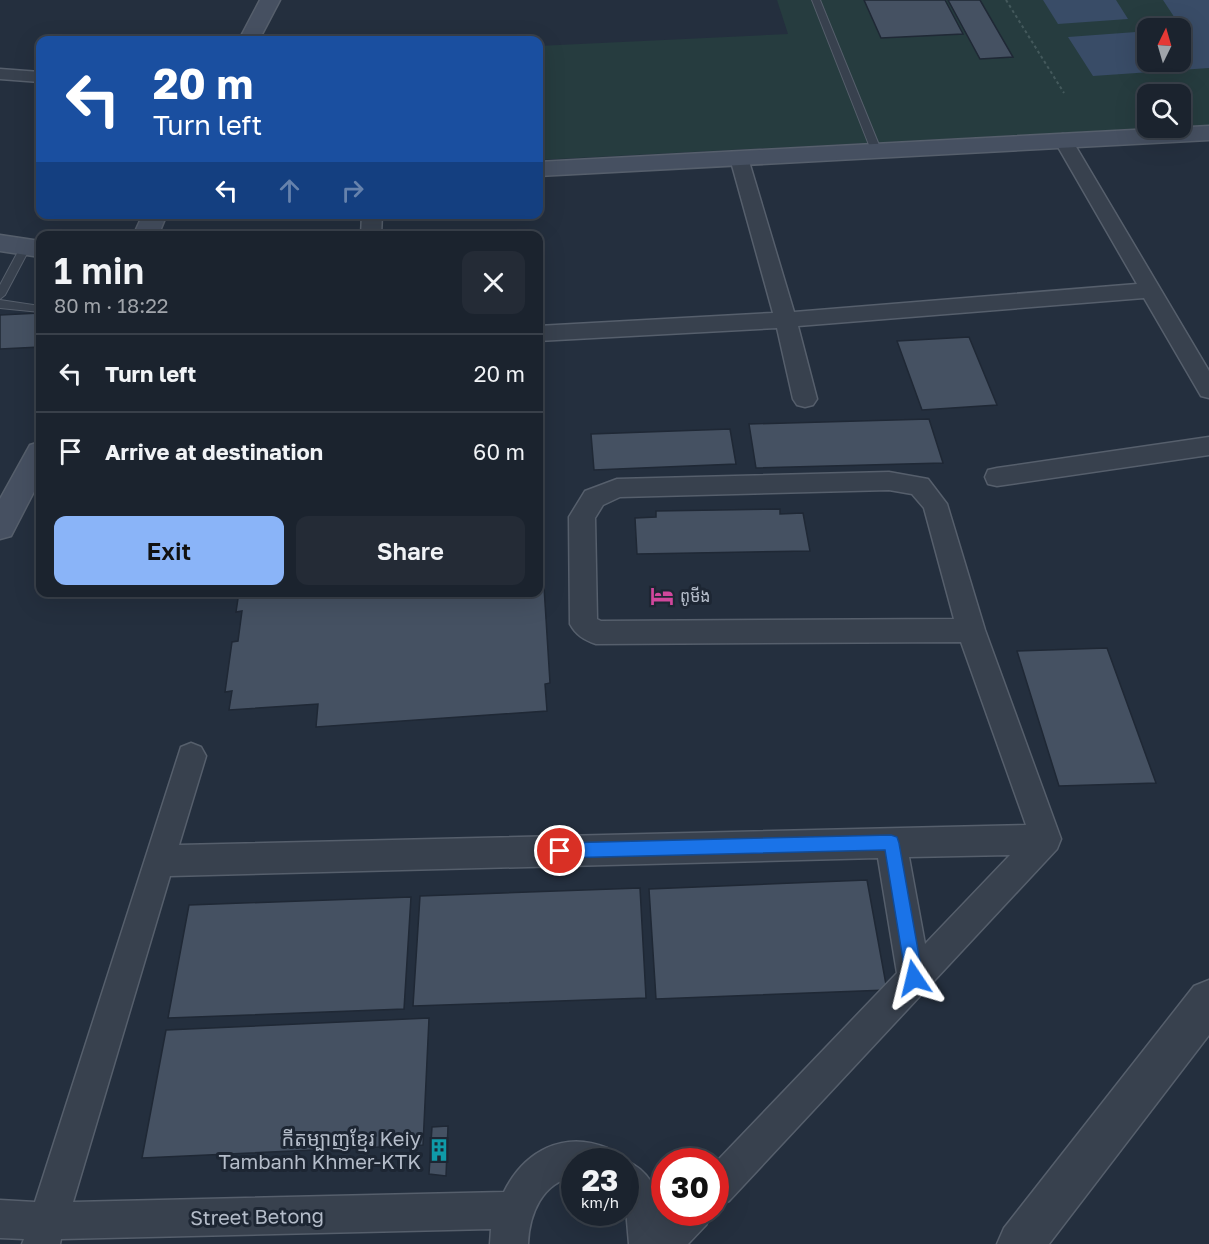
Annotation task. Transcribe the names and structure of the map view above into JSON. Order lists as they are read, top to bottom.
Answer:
{
  "streets": {
    "street": ["Street Betong"]
  },
  "places": {
    "hotel": ["ពូមីង"],
    "building": ["កីតម្បាញខ្មែរ Keiy Tambanh Khmer-KTK"]
  },
  "north": "top",
  "page": {
    "turn": ["20 m", "Turn left"],
    "heading": ["1 min", "80 m · 18:22"],
    "list": [
      {
        "name": "Turn left",
        "value": "20 m"
      },
      {
        "name": "Arrive at destination",
        "value": "60 m"
      }
    ],
    "buttons": ["Exit", "Share"],
    "speed": "23 km/h",
    "limit": "30"
  }
}
